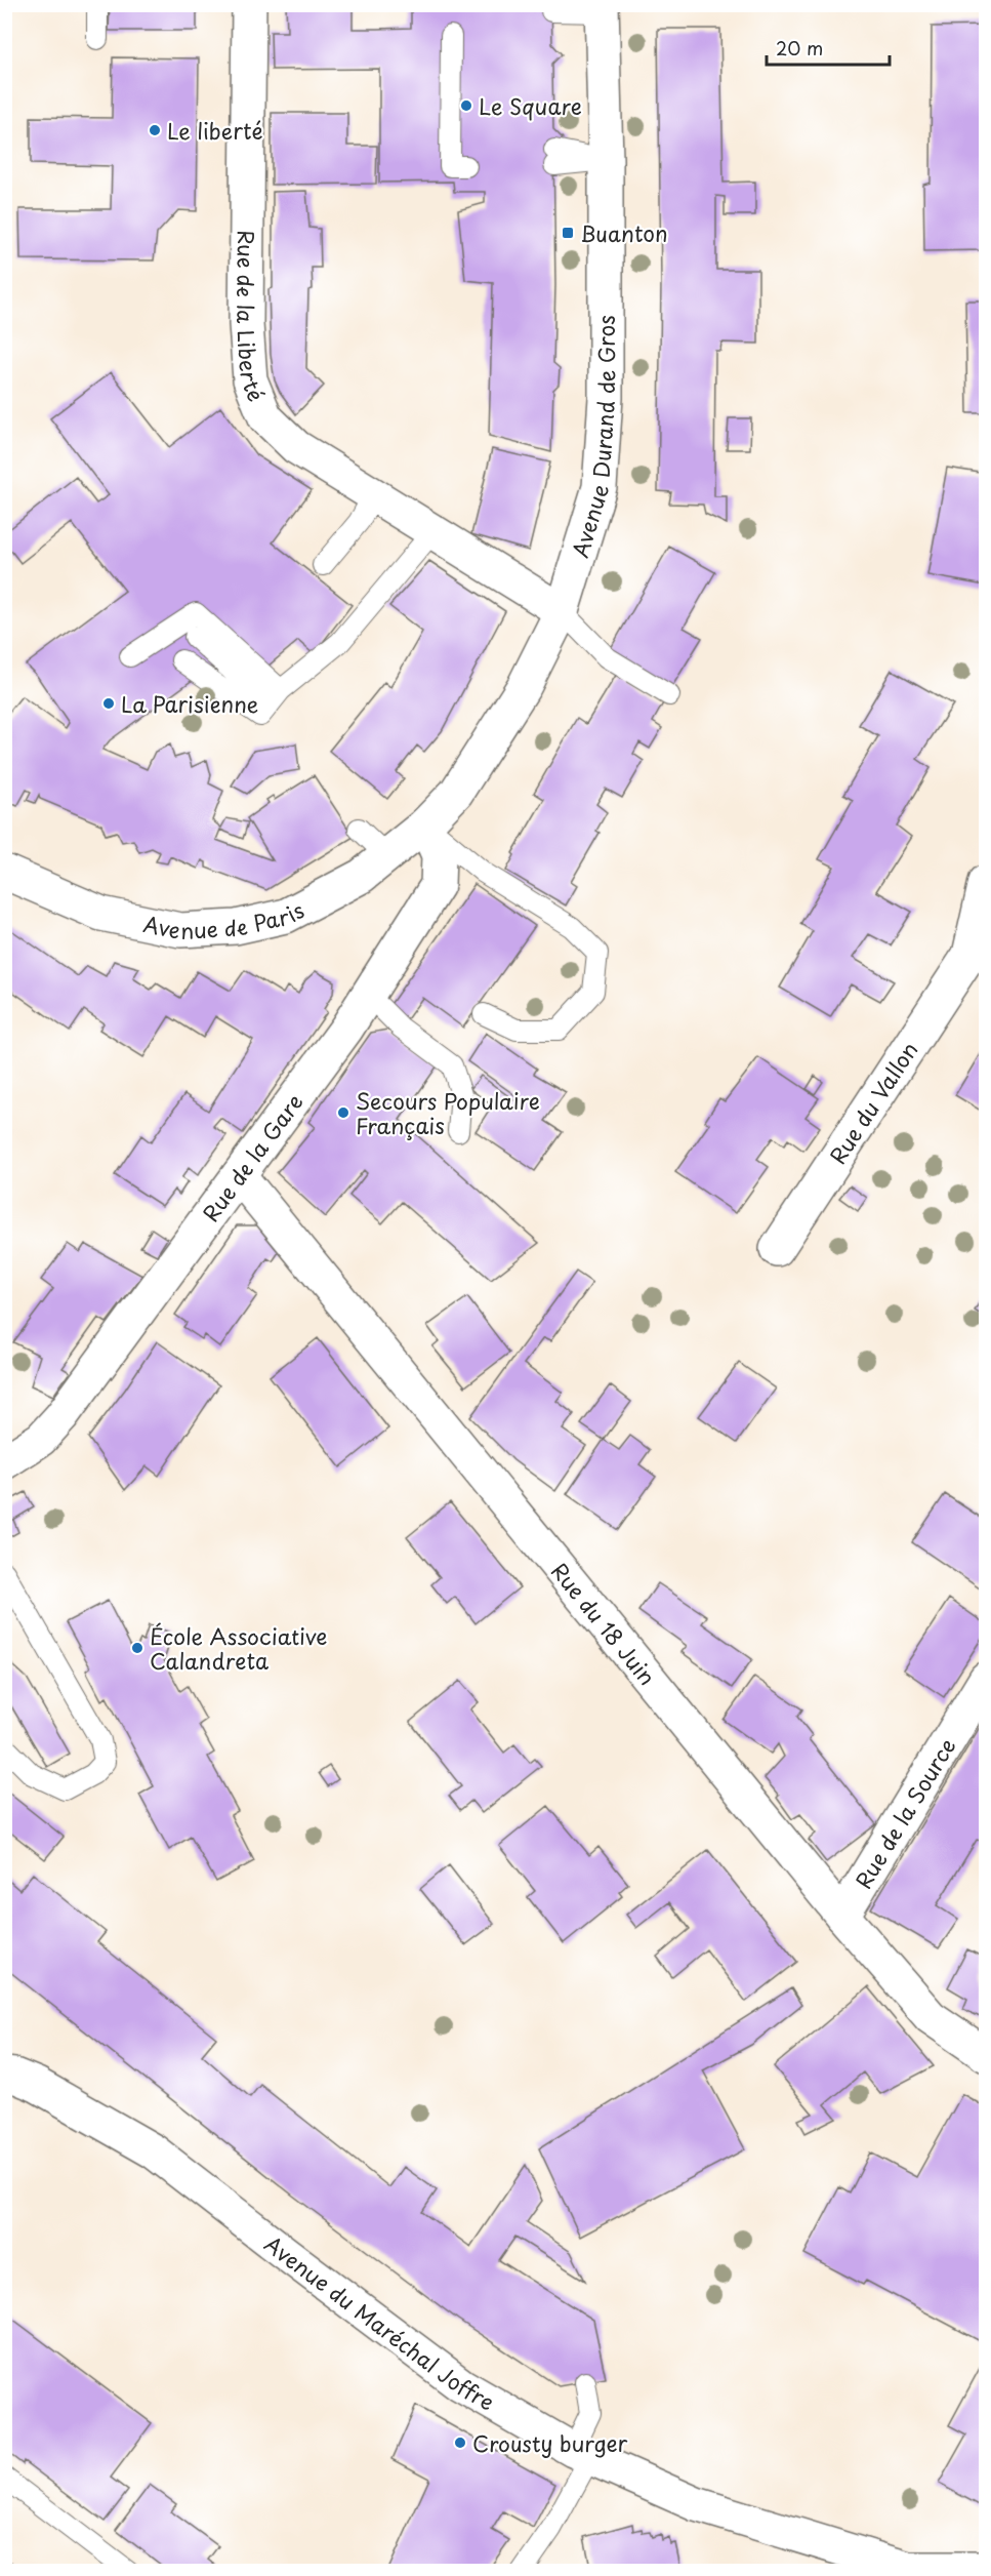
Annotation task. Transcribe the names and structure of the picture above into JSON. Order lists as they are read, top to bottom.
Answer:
{
  "streets": {
    "street": [
      "Rue de la Liberté",
      "Avenue Durand de Gros",
      "Avenue de Paris",
      "Rue du Vallon",
      "Rue de la Gare",
      "Rue du 18 Juin",
      "Rue de la Source",
      "Avenue du Maréchal Joffre"
    ]
  },
  "crossings": [
    ["Rue de la Liberté", "Avenue Durand de Gros"],
    ["Avenue Durand de Gros", "Avenue de Paris"],
    ["Avenue Durand de Gros", "Rue de la Gare"],
    ["Avenue de Paris", "Rue de la Gare"],
    ["Rue de la Gare", "Rue du 18 Juin"],
    ["Rue du 18 Juin", "Rue de la Source"]
  ],
  "places": {
    "other": [
      "Le Square",
      "Le liberté",
      "La Parisienne",
      "Secours Populaire Français",
      "École Associative Calandreta",
      "Crousty burger"
    ],
    "transit": ["Buanton"]
  },
  "scale_bar": "20 m"
}
